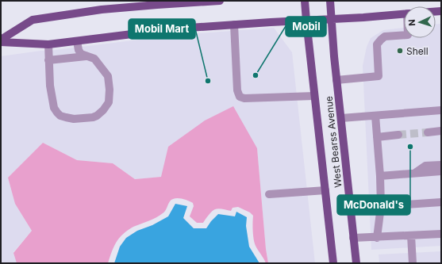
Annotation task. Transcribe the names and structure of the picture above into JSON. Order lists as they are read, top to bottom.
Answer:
{
  "streets": {
    "main road": ["West Bearss Avenue"]
  },
  "places": [
    "Shell",
    "Mobil",
    "Mobil Mart",
    "McDonald's"
  ],
  "north": "left"
}
